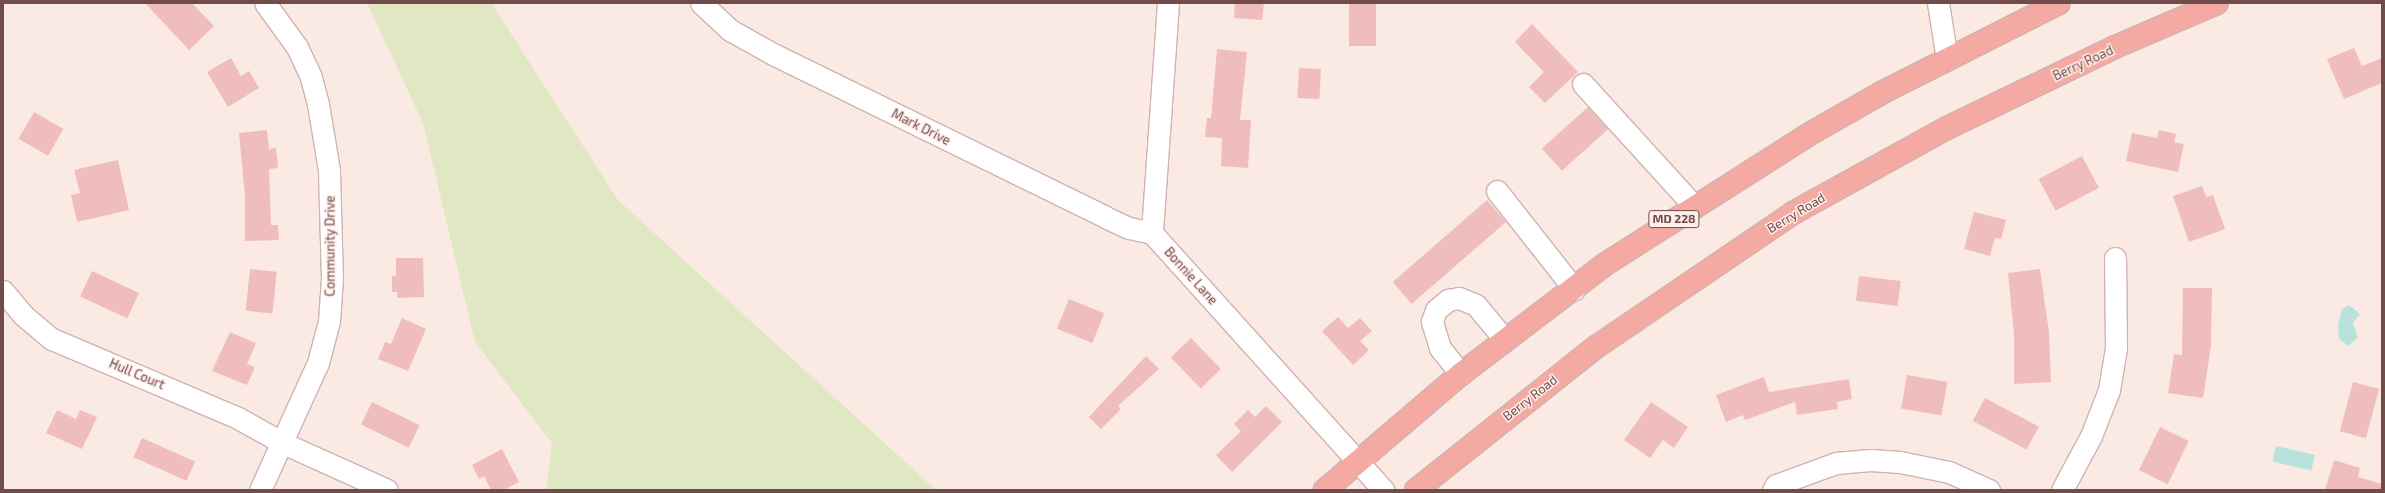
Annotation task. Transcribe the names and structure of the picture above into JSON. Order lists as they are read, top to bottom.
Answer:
{
  "streets": {
    "highway": ["Berry Road", "MD 228"],
    "street": [
      "Mark Drive",
      "Community Drive",
      "Bonnie Lane",
      "Hull Court"
    ]
  },
  "crossings": [
    ["Mark Drive", "Bonnie Lane"],
    ["MD 228", "Bonnie Lane"],
    ["Community Drive", "Hull Court"]
  ]
}
